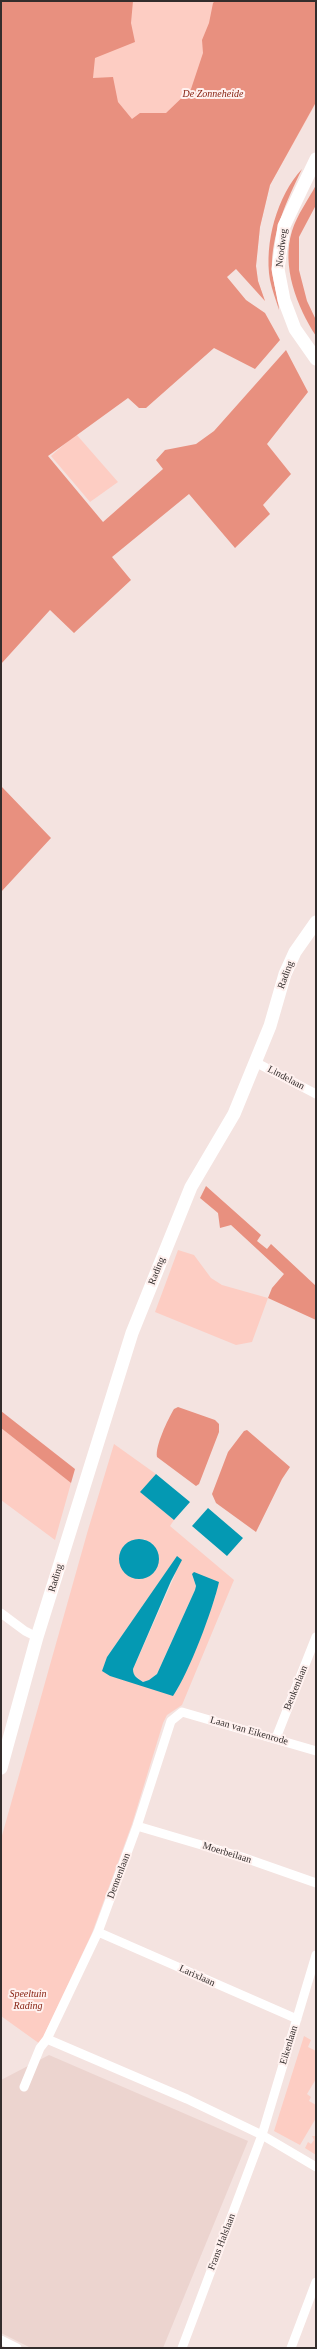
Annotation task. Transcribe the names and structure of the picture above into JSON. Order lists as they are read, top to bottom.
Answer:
{
  "streets": {
    "main road": ["Noodweg", "Rading"],
    "street": [
      "Lindelaan",
      "Beukenlaan",
      "Laan van Eikenrode",
      "Moerbeilaan",
      "Dennenlaan",
      "Larixlaan",
      "Eikenlaan",
      "Frans Halslaan"
    ]
  },
  "crossings": [
    ["Rading", "Lindelaan"],
    ["Beukenlaan", "Laan van Eikenrode"],
    ["Laan van Eikenrode", "Dennenlaan"],
    ["Moerbeilaan", "Dennenlaan"],
    ["Dennenlaan", "Larixlaan"],
    ["Larixlaan", "Eikenlaan"],
    ["Eikenlaan", "Frans Halslaan"]
  ],
  "parks": ["De Zonneheide", "Speeltuin Rading"]
}
